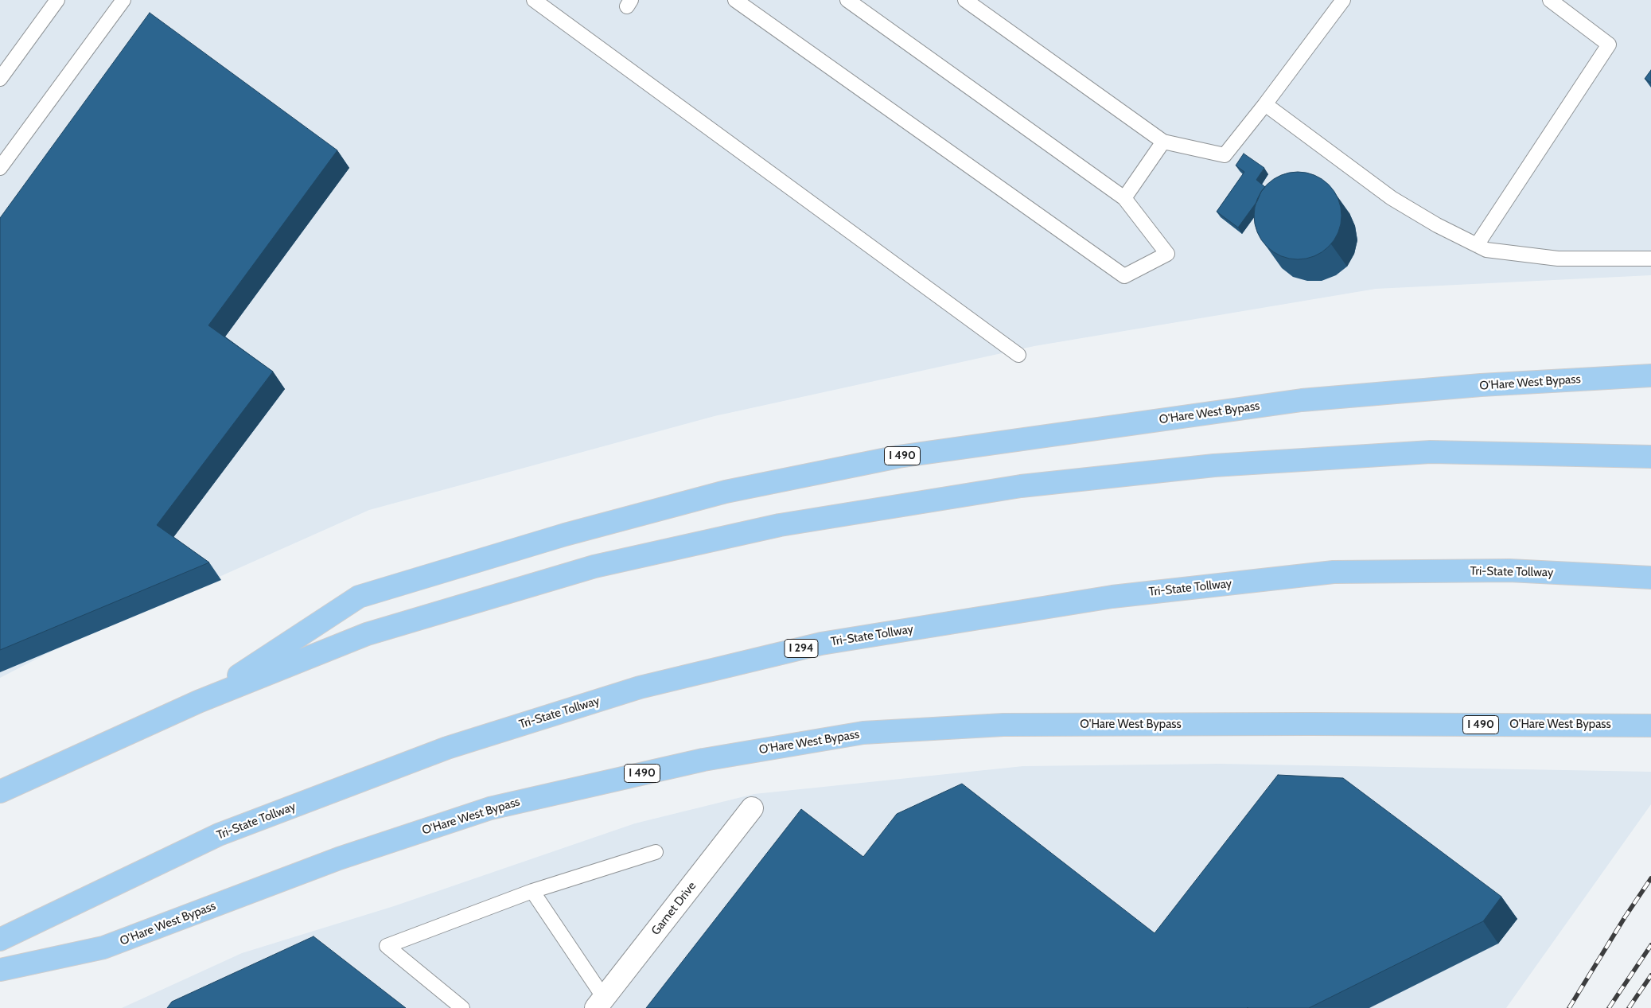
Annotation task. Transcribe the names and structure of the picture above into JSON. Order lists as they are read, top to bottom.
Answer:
{
  "streets": {
    "highway": [
      "O'Hare West Bypass",
      "I 490",
      "Tri-State Tollway",
      "I 294"
    ],
    "street": ["Garnet Drive"]
  }
}
